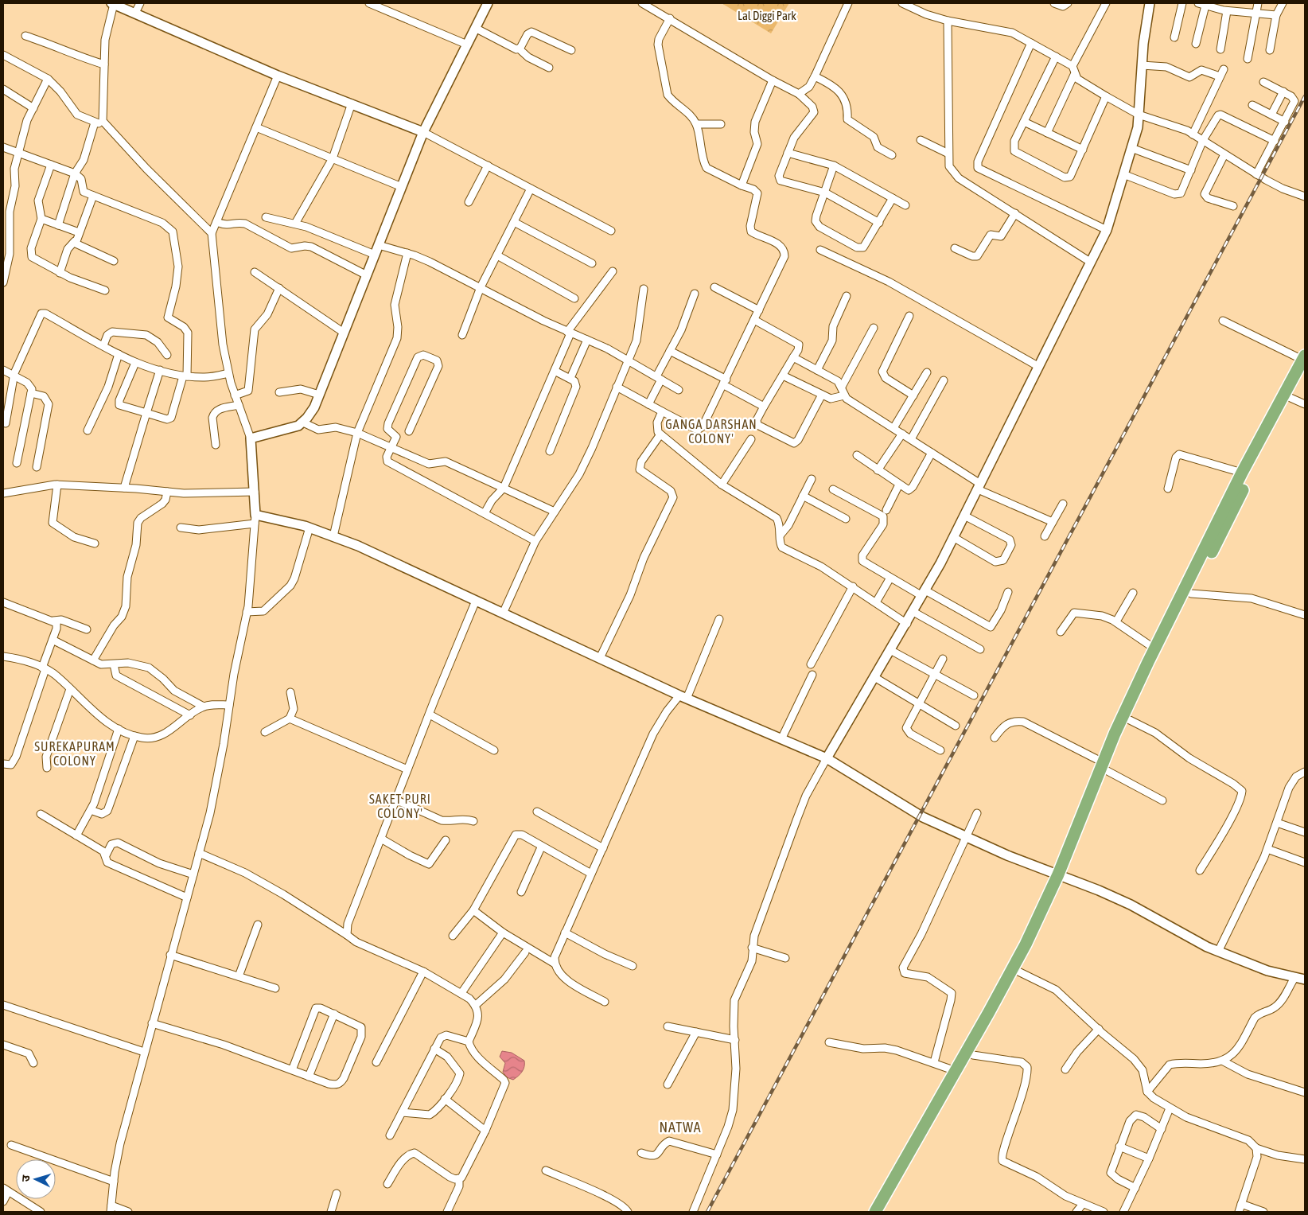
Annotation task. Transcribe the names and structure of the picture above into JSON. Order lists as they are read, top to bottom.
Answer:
{
  "districts": [
    "GANGA DARSHAN COLONY'",
    "SUREKAPURAM COLONY",
    "SAKET PURI COLONY'",
    "NATWA"
  ],
  "parks": ["Lal Diggi Park"],
  "north": "left"
}
